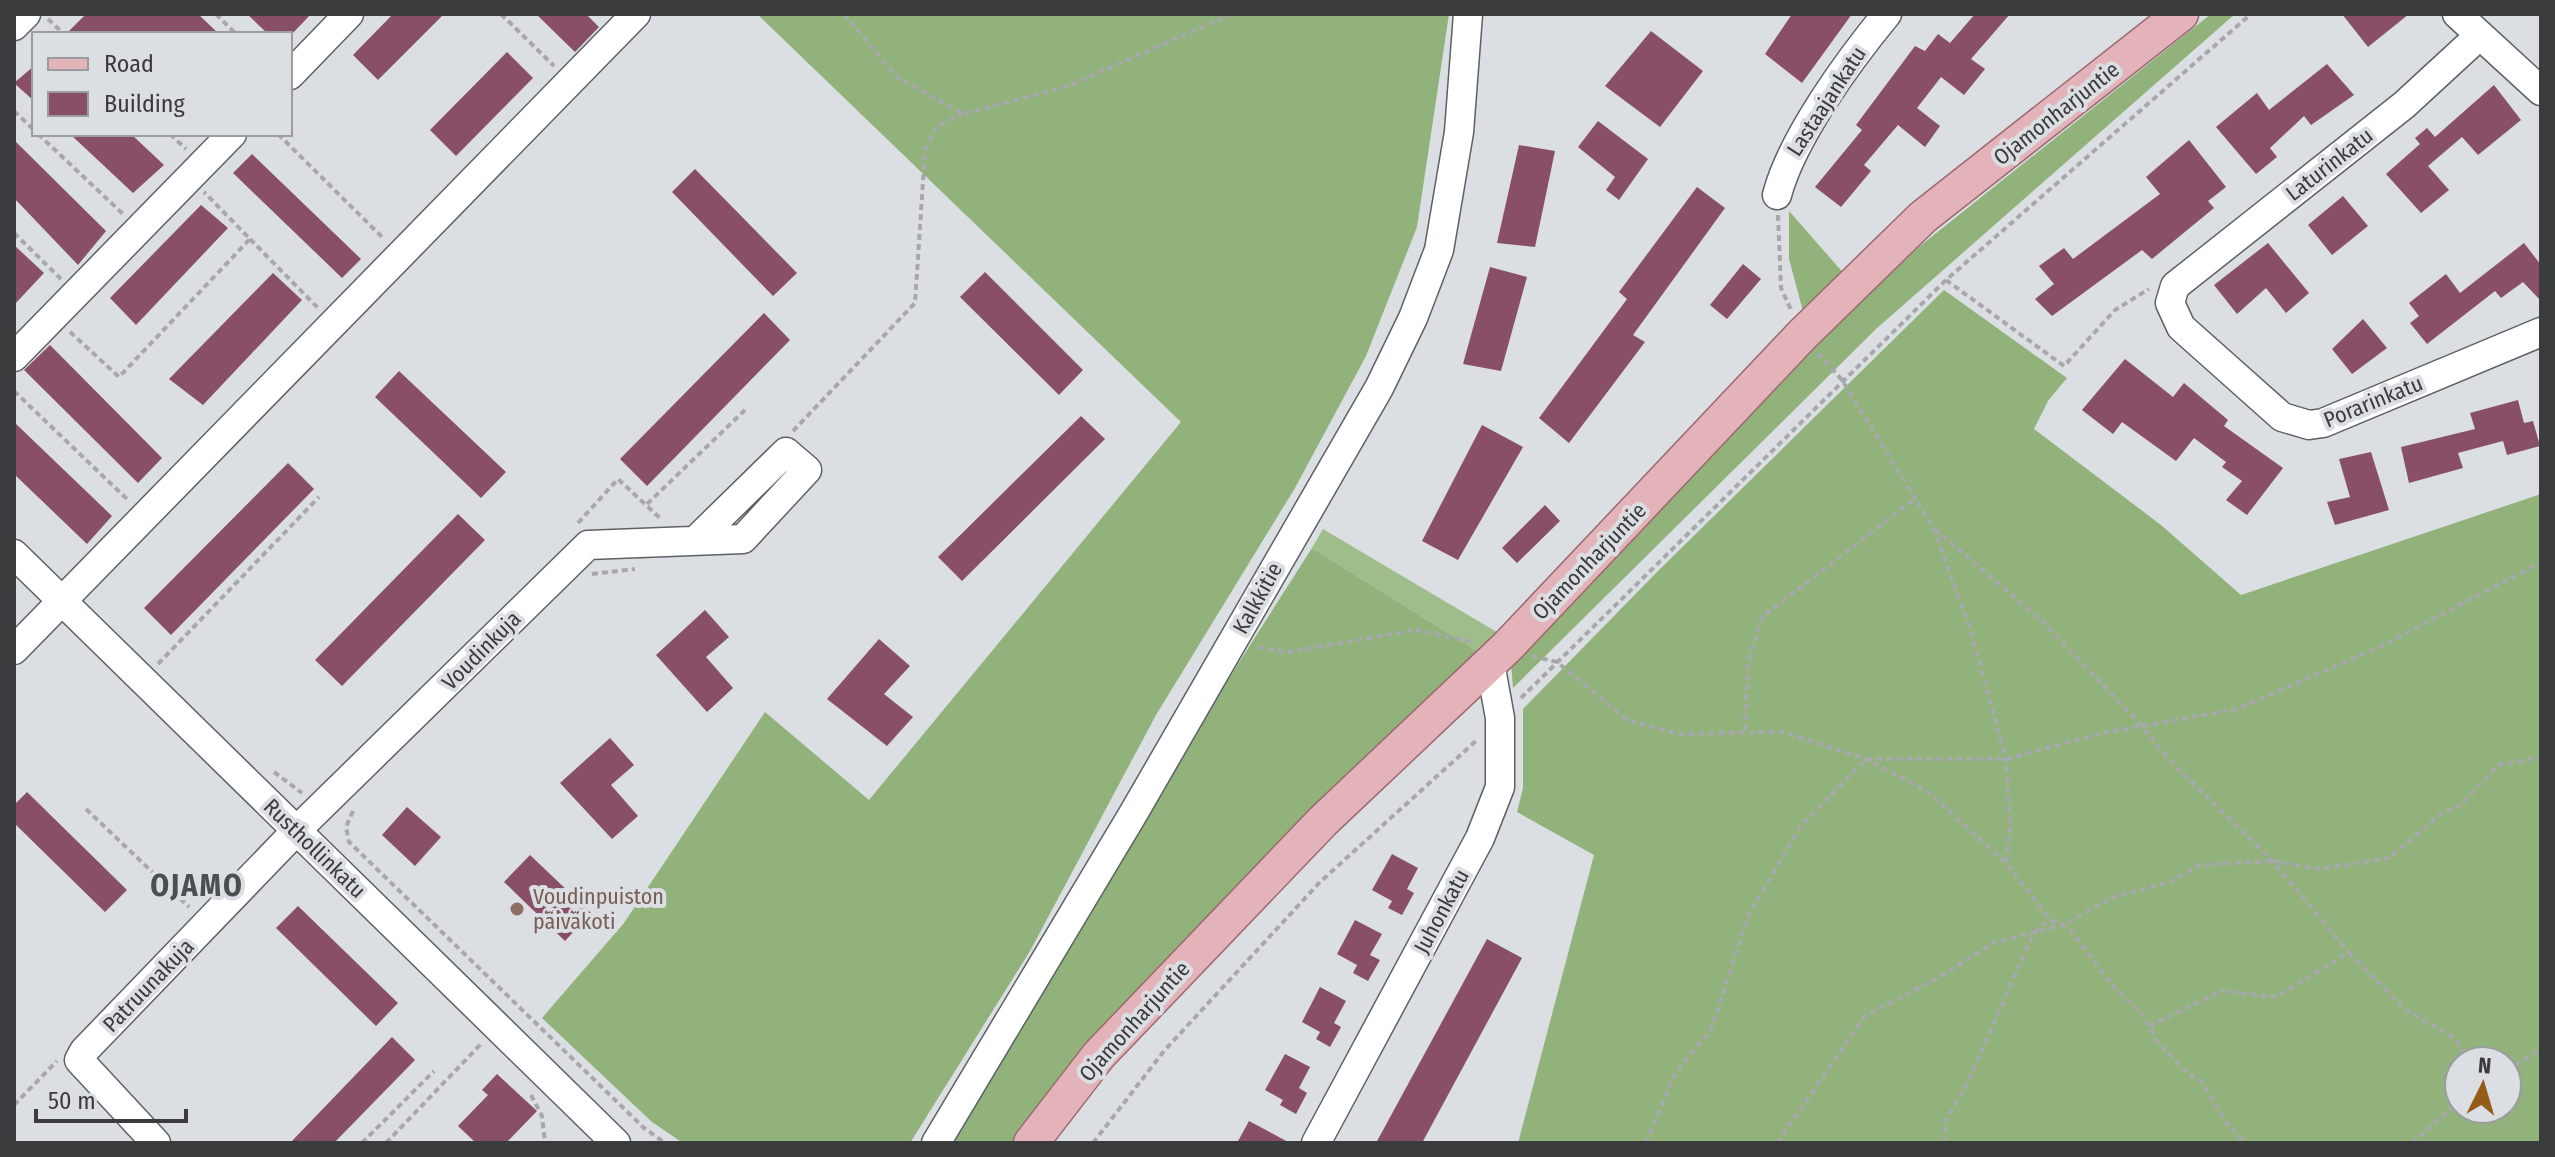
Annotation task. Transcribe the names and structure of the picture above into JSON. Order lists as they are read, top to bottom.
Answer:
{
  "streets": {
    "main road": ["Ojamonharjuntie"],
    "street": [
      "Lastaajankatu",
      "Laturinkatu",
      "Porarinkatu",
      "Kalkkitie",
      "Voudinkuja",
      "Rusthollinkatu",
      "Juhonkatu",
      "Patruunakuja"
    ]
  },
  "crossings": [
    ["Ojamonharjuntie", "Juhonkatu"],
    ["Laturinkatu", "Porarinkatu"],
    ["Voudinkuja", "Rusthollinkatu"],
    ["Voudinkuja", "Patruunakuja"],
    ["Rusthollinkatu", "Patruunakuja"]
  ],
  "districts": ["OJAMO"],
  "places": ["Voudinpuiston päiväkoti"],
  "legend": ["Road", "Building"],
  "scale_bar": "50 m",
  "north": "top"
}
